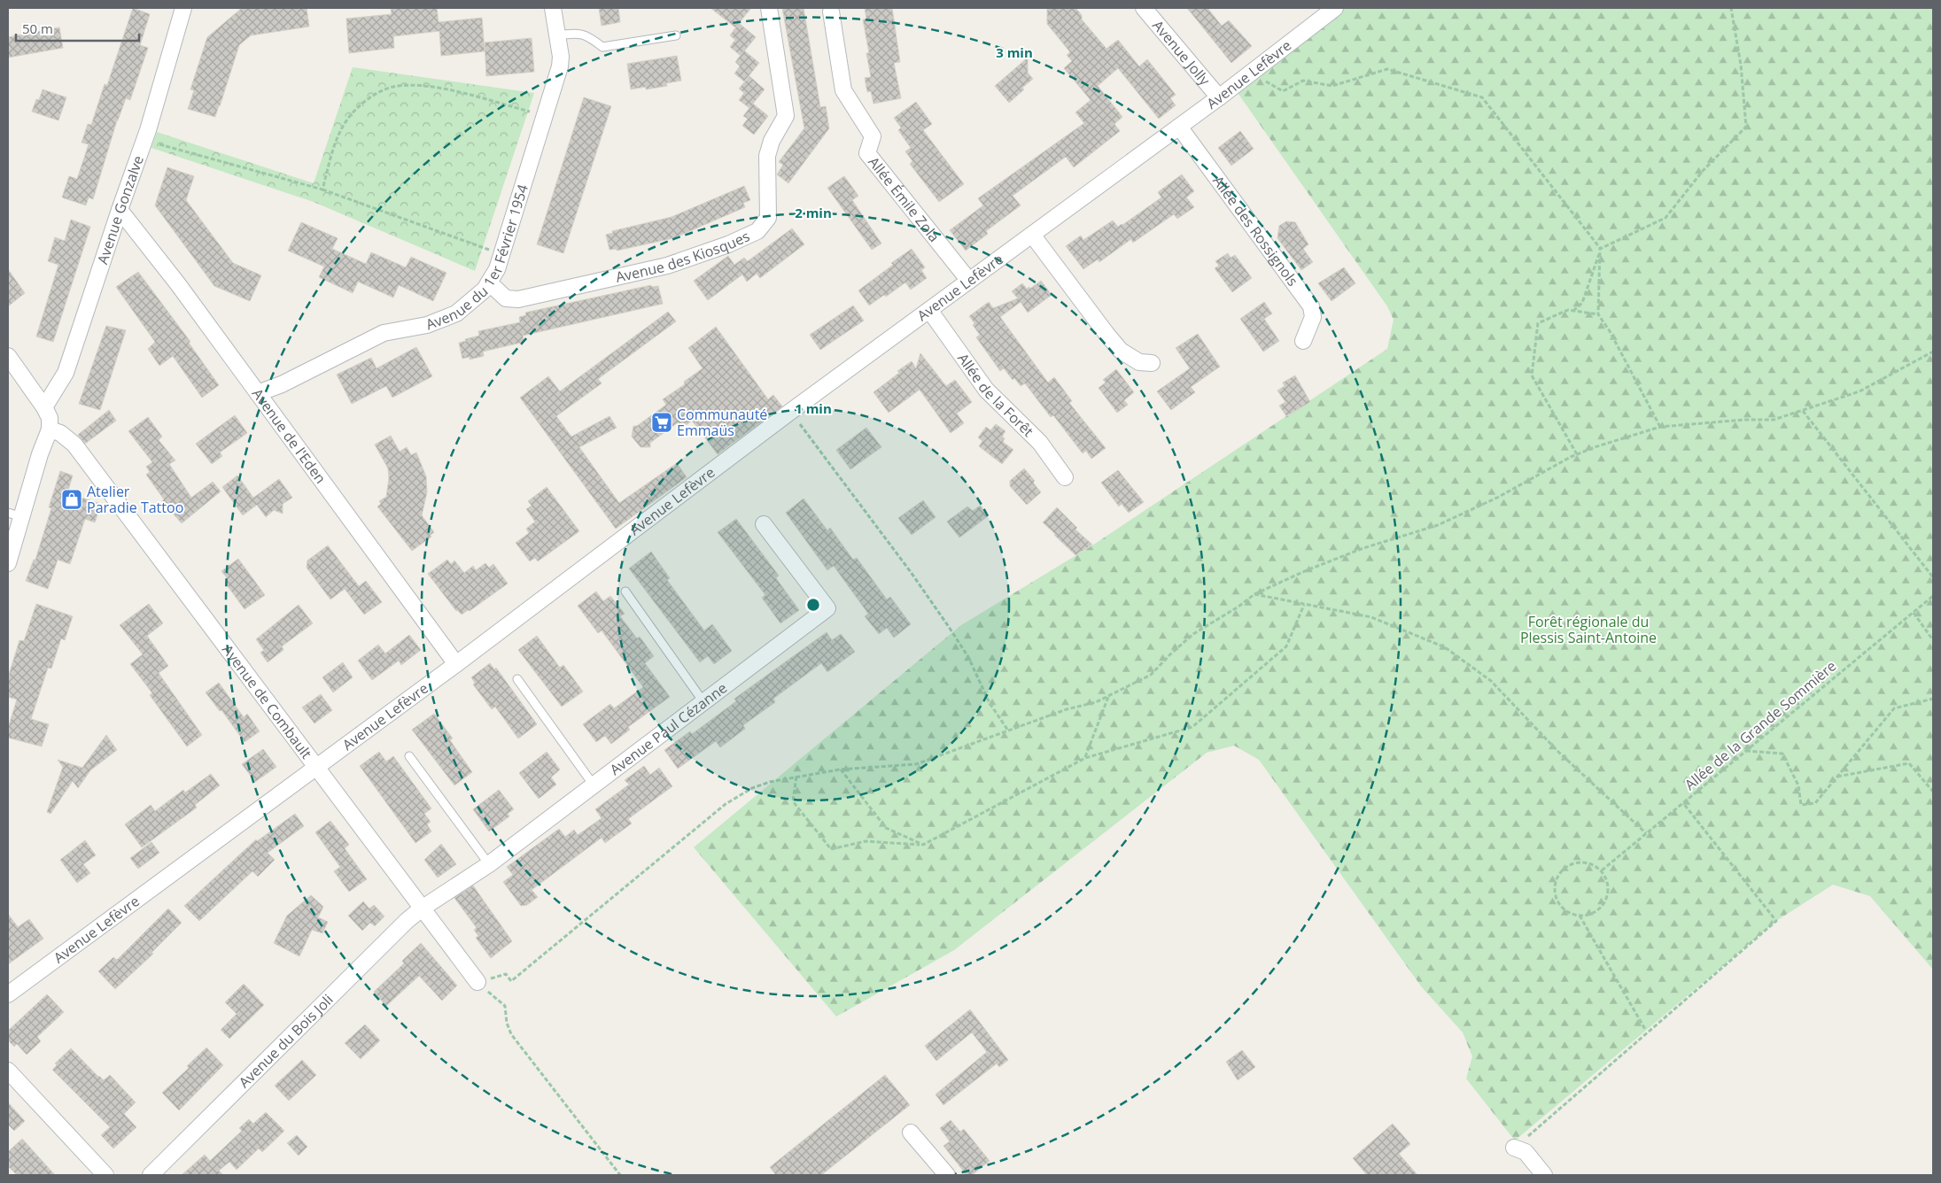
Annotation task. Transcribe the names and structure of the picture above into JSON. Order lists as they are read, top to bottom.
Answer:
{
  "streets": {
    "street": [
      "Avenue Jolly",
      "Avenue Lefèvre",
      "Allée Émile Zola",
      "Avenue Gonzalve",
      "Allée des Rossignols",
      "Avenue du 1er Février 1954",
      "Avenue des Kiosques",
      "Allée de la Forêt",
      "Avenue de l'Eden",
      "Avenue de Combault",
      "Avenue Paul Cézanne",
      "Avenue du Bois Joli"
    ],
    "path": ["Allée de la Grande Sommière"]
  },
  "crossings": [
    ["Avenue Jolly", "Avenue Lefèvre"],
    ["Avenue Lefèvre", "Allée Émile Zola"],
    ["Avenue Lefèvre", "Allée des Rossignols"],
    ["Avenue Lefèvre", "Allée de la Forêt"],
    ["Avenue Lefèvre", "Avenue de l'Eden"],
    ["Avenue Lefèvre", "Avenue de Combault"],
    ["Avenue Gonzalve", "Avenue de l'Eden"],
    ["Avenue Gonzalve", "Avenue de Combault"],
    ["Avenue du 1er Février 1954", "Avenue des Kiosques"],
    ["Avenue du 1er Février 1954", "Avenue de l'Eden"],
    ["Avenue de Combault", "Avenue Paul Cézanne"],
    ["Avenue de Combault", "Avenue du Bois Joli"],
    ["Avenue Paul Cézanne", "Avenue du Bois Joli"]
  ],
  "parks": ["Forêt régionale du Plessis Saint-Antoine"],
  "places": {
    "supermarket": ["Communauté Emmaüs"],
    "shop": ["Atelier Paradie Tattoo"]
  },
  "scale_bar": "50 m",
  "rings": ["3 min", "2 min", "1 min"]
}
